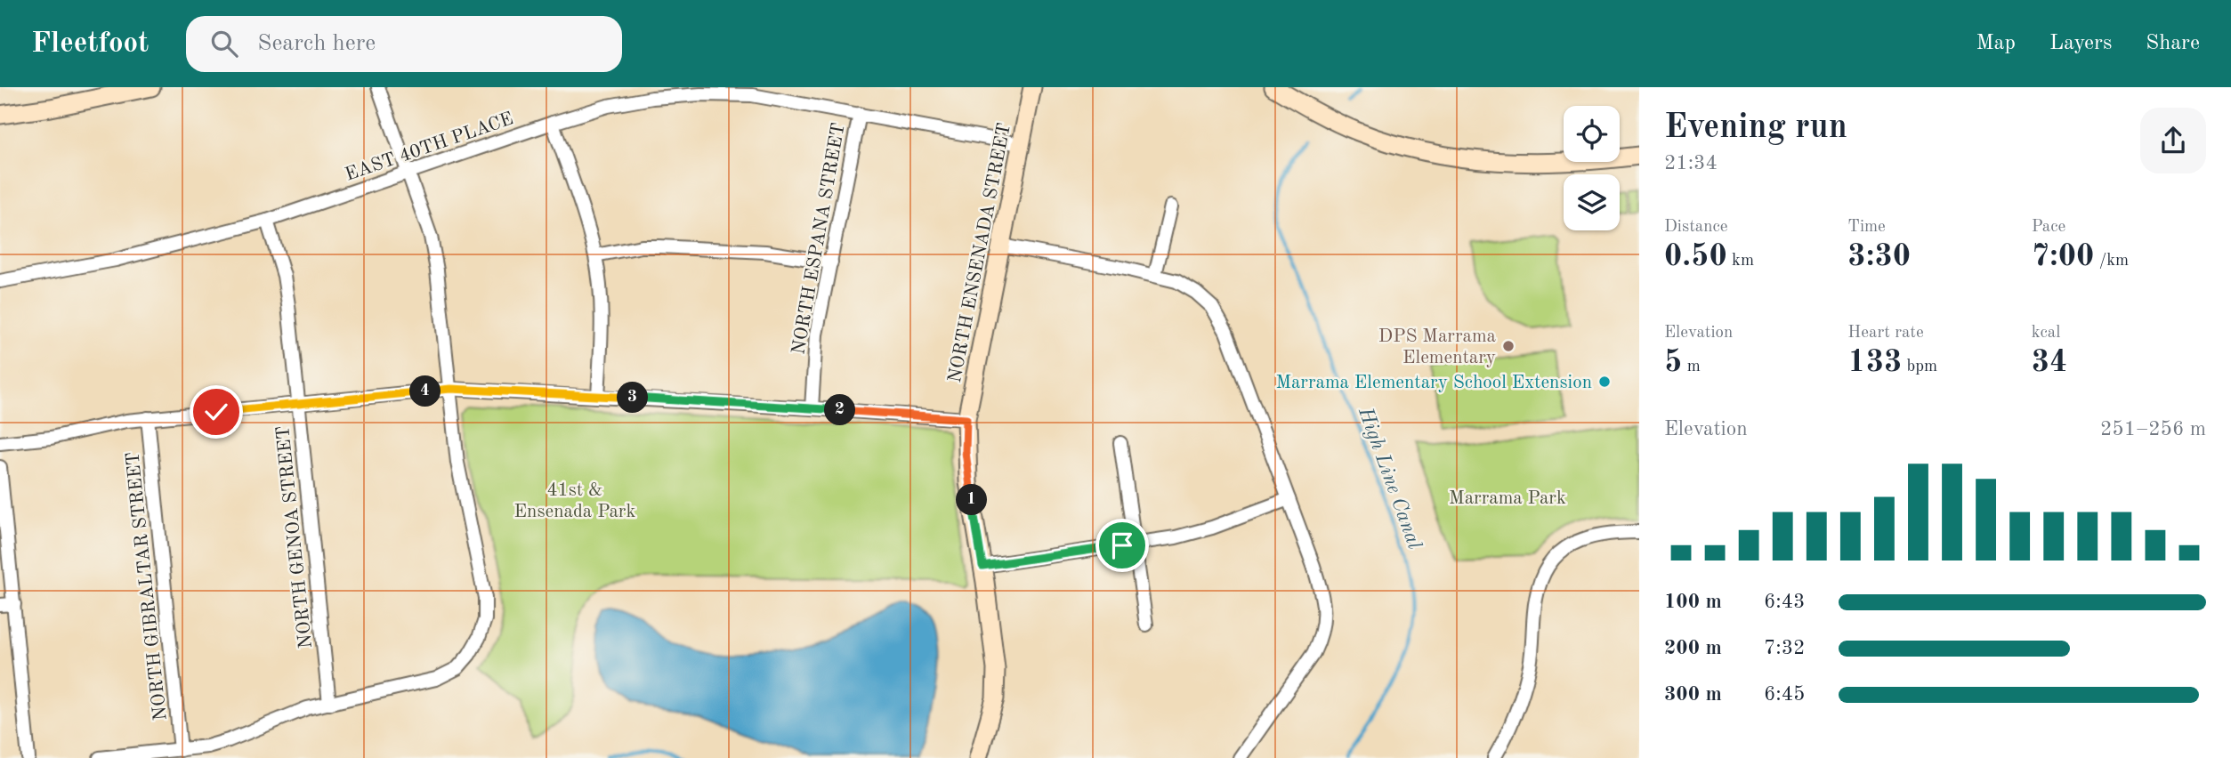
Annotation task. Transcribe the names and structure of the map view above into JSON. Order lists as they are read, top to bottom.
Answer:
{
  "streets": {
    "street": [
      "EAST 40TH PLACE",
      "NORTH ESPANA STREET",
      "NORTH ENSENADA STREET",
      "NORTH GENOA STREET",
      "NORTH GIBRALTAR STREET"
    ]
  },
  "crossings": [
    ["EAST 40TH PLACE", "NORTH ESPANA STREET"],
    ["EAST 40TH PLACE", "NORTH ENSENADA STREET"],
    ["EAST 40TH PLACE", "NORTH GENOA STREET"]
  ],
  "water": ["High Line Canal"],
  "parks": ["41st & Ensenada Park", "Marrama Park"],
  "places": ["DPS Marrama Elementary", "Marrama Elementary School Extension"],
  "page": {
    "header": "Fleetfoot",
    "search": "Search here",
    "nav": ["Map", "Layers", "Share"],
    "heading": ["Evening run", "21:34"],
    "stats": [
      ["Distance", "0.50 km"],
      ["Time", "3:30"],
      ["Pace", "7:00 /km"],
      ["Elevation", "5 m"],
      ["Heart rate", "133 bpm"],
      ["kcal", "34"]
    ],
    "pins": [
      "4",
      "3",
      "2",
      "1"
    ],
    "chart": ["Elevation", "251–256 m"],
    "list": [
      {
        "name": "100 m",
        "note": "6:43"
      },
      {
        "name": "200 m",
        "note": "7:32"
      },
      {
        "name": "300 m",
        "note": "6:45"
      }
    ]
  }
}
